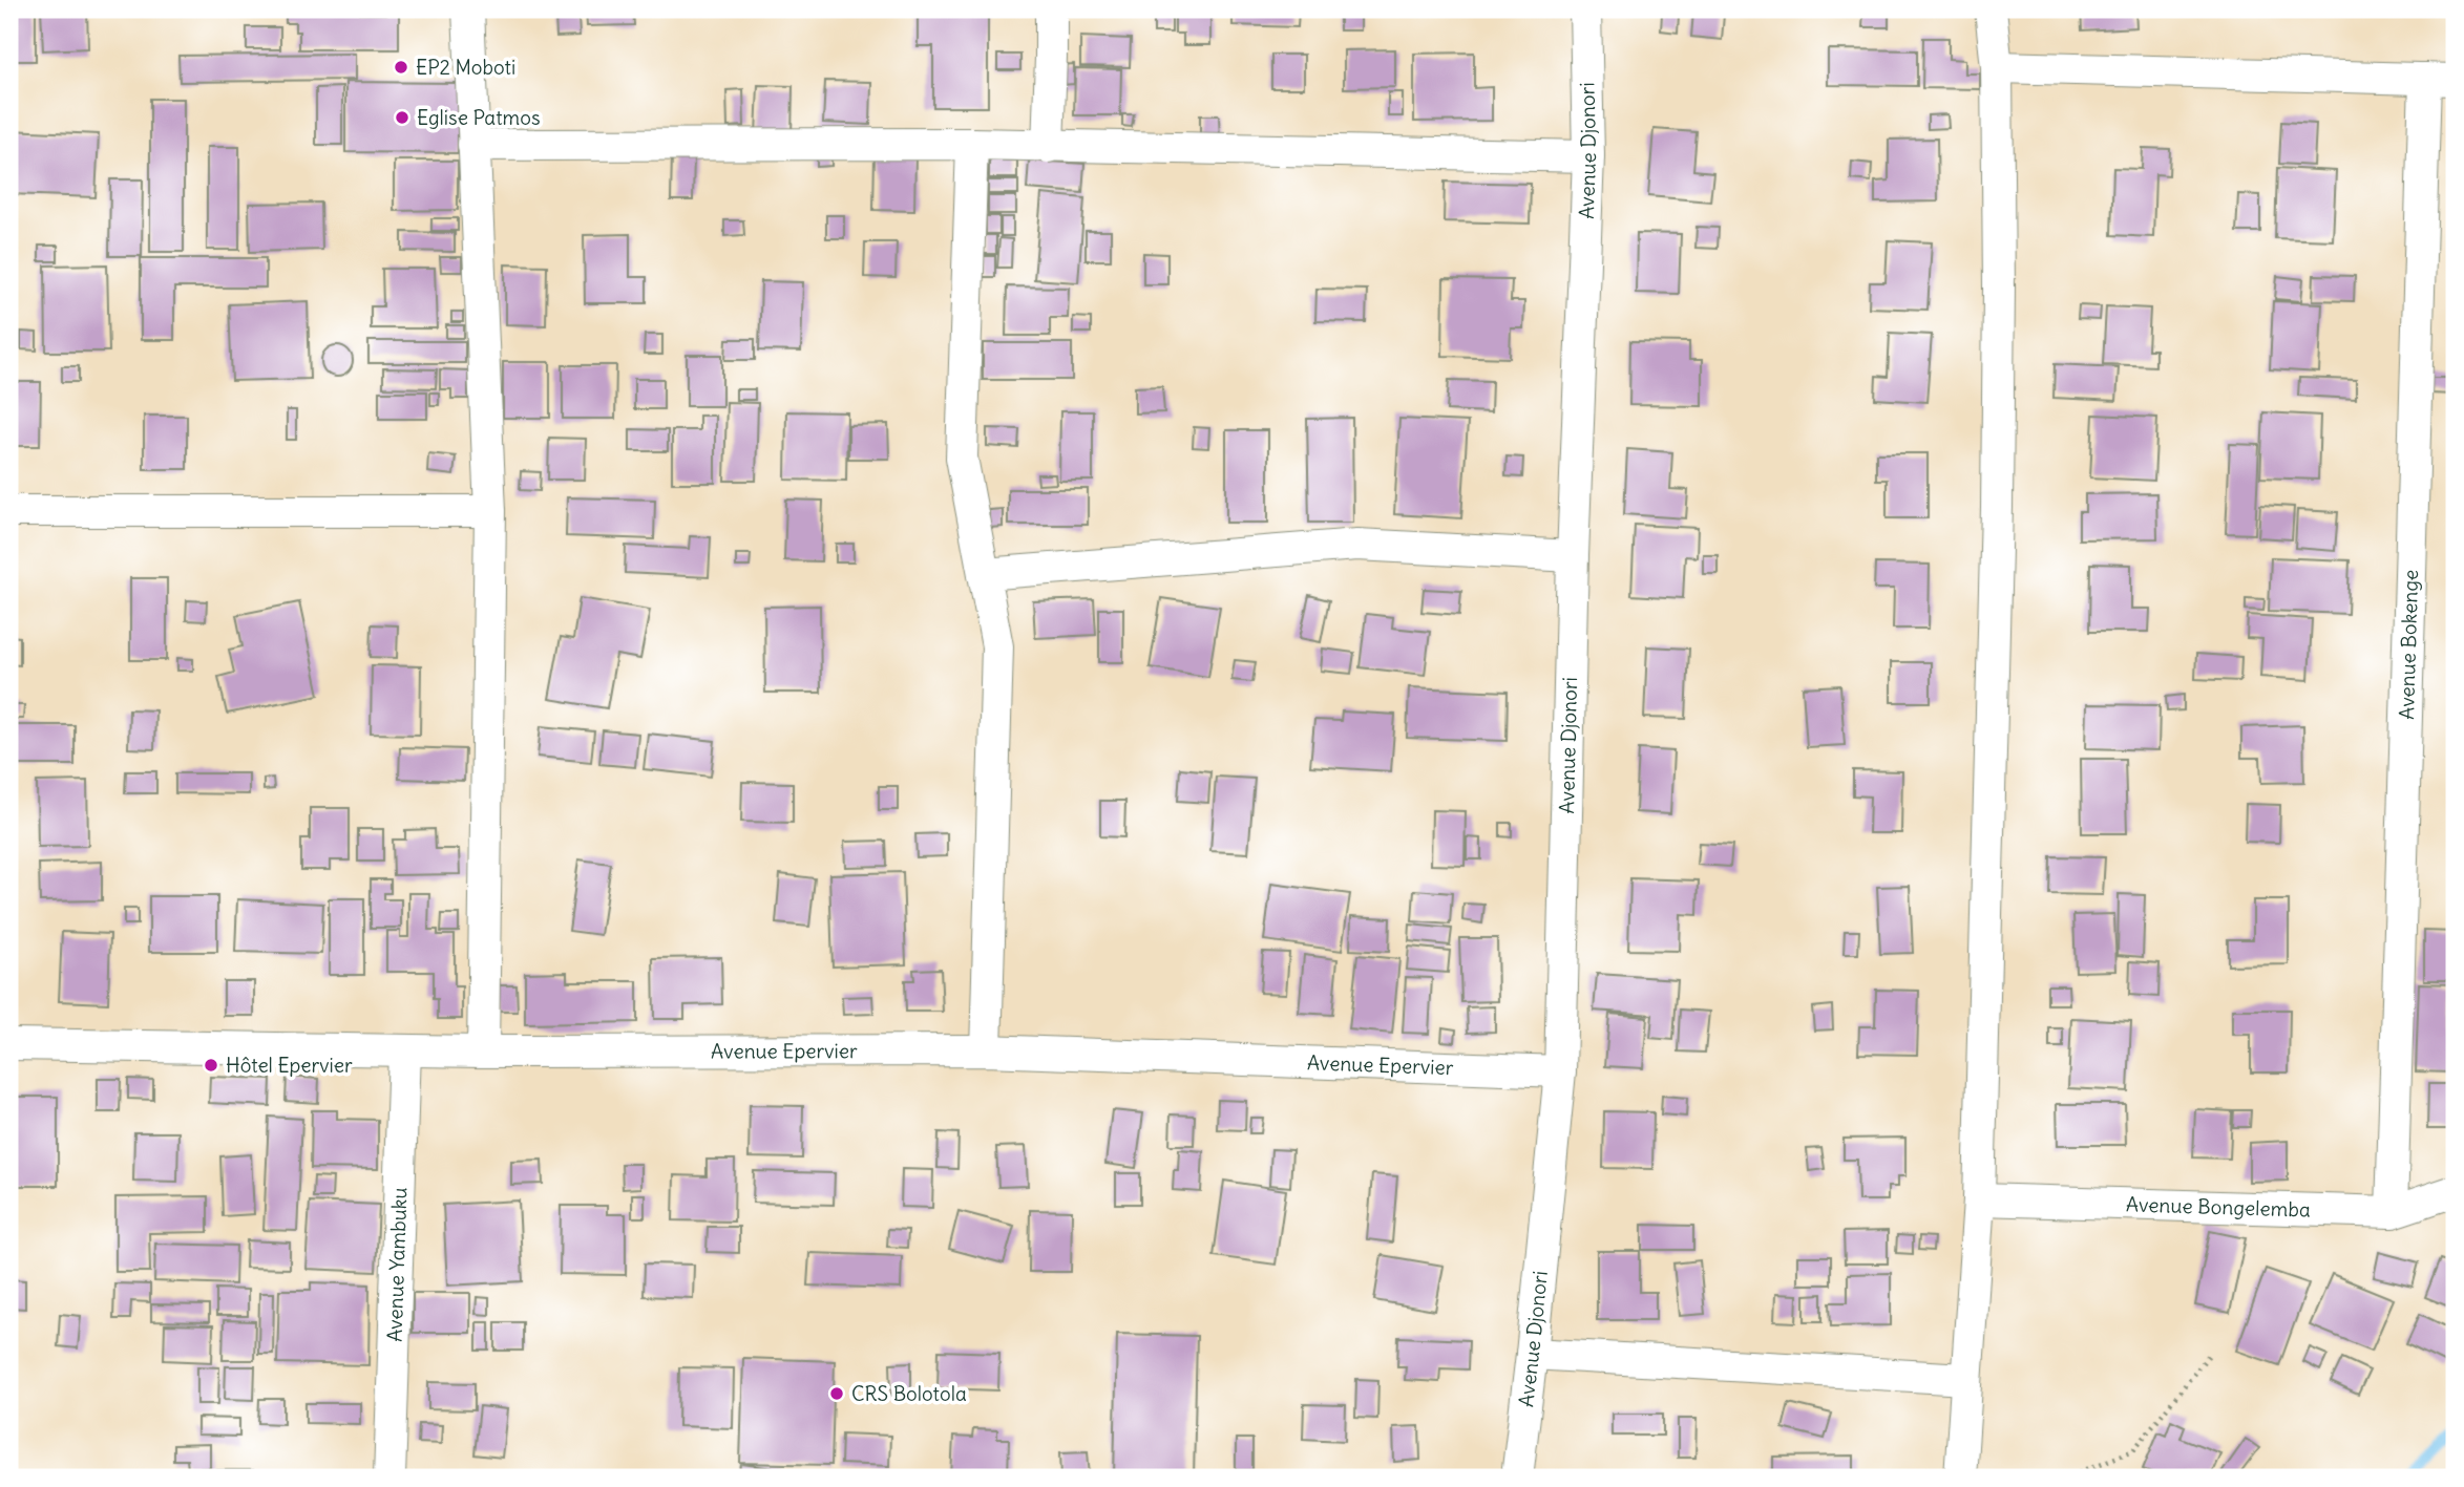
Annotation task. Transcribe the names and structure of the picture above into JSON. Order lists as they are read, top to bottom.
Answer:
{
  "streets": {
    "street": [
      "Avenue Djonori",
      "Avenue Bokenge",
      "Avenue Epervier",
      "Avenue Bongelemba",
      "Avenue Yambuku"
    ]
  },
  "crossings": [
    ["Avenue Djonori", "Avenue Epervier"],
    ["Avenue Bokenge", "Avenue Bongelemba"],
    ["Avenue Epervier", "Avenue Yambuku"]
  ],
  "places": [
    "EP2 Moboti",
    "Eglise Patmos",
    "Hôtel Epervier",
    "CRS Bolotola"
  ]
}
